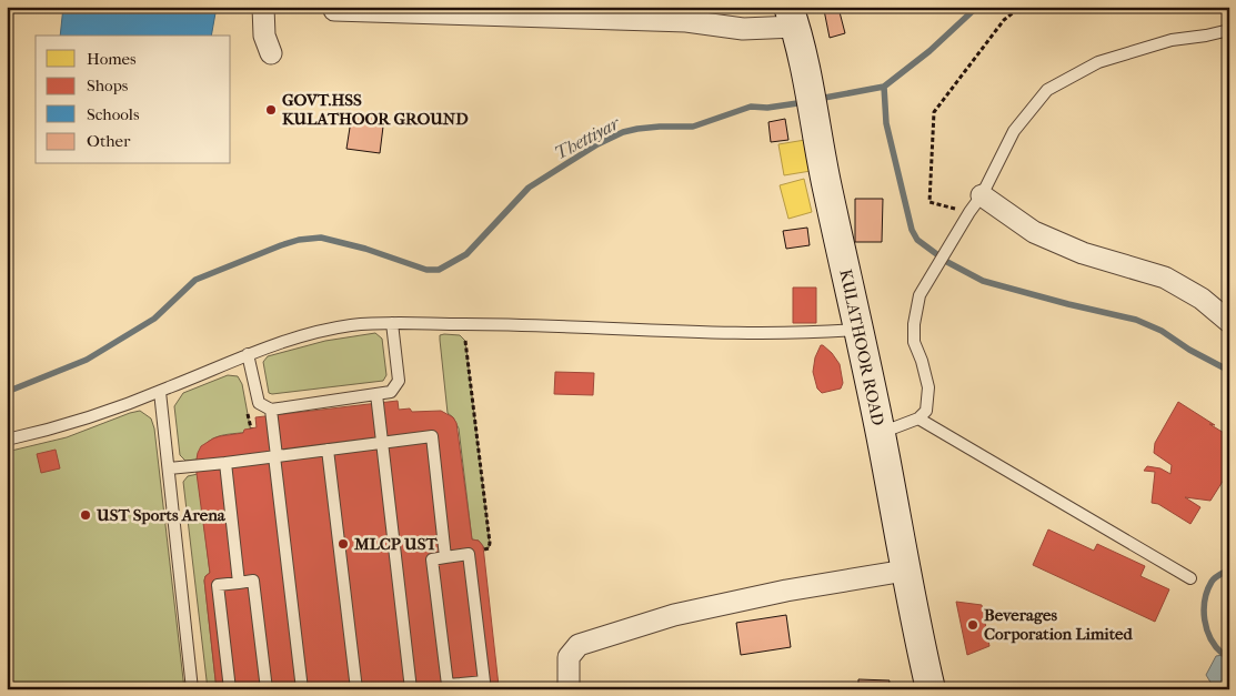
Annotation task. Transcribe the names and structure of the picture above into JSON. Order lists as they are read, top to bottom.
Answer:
{
  "streets": {
    "main road": ["KULATHOOR ROAD"]
  },
  "water": ["Thettiyar"],
  "places": [
    "GOVT.HSS KULATHOOR GROUND",
    "UST Sports Arena",
    "MLCP UST",
    "Beverages Corporation Limited"
  ],
  "legend": [
    "Homes",
    "Shops",
    "Schools",
    "Other"
  ]
}
